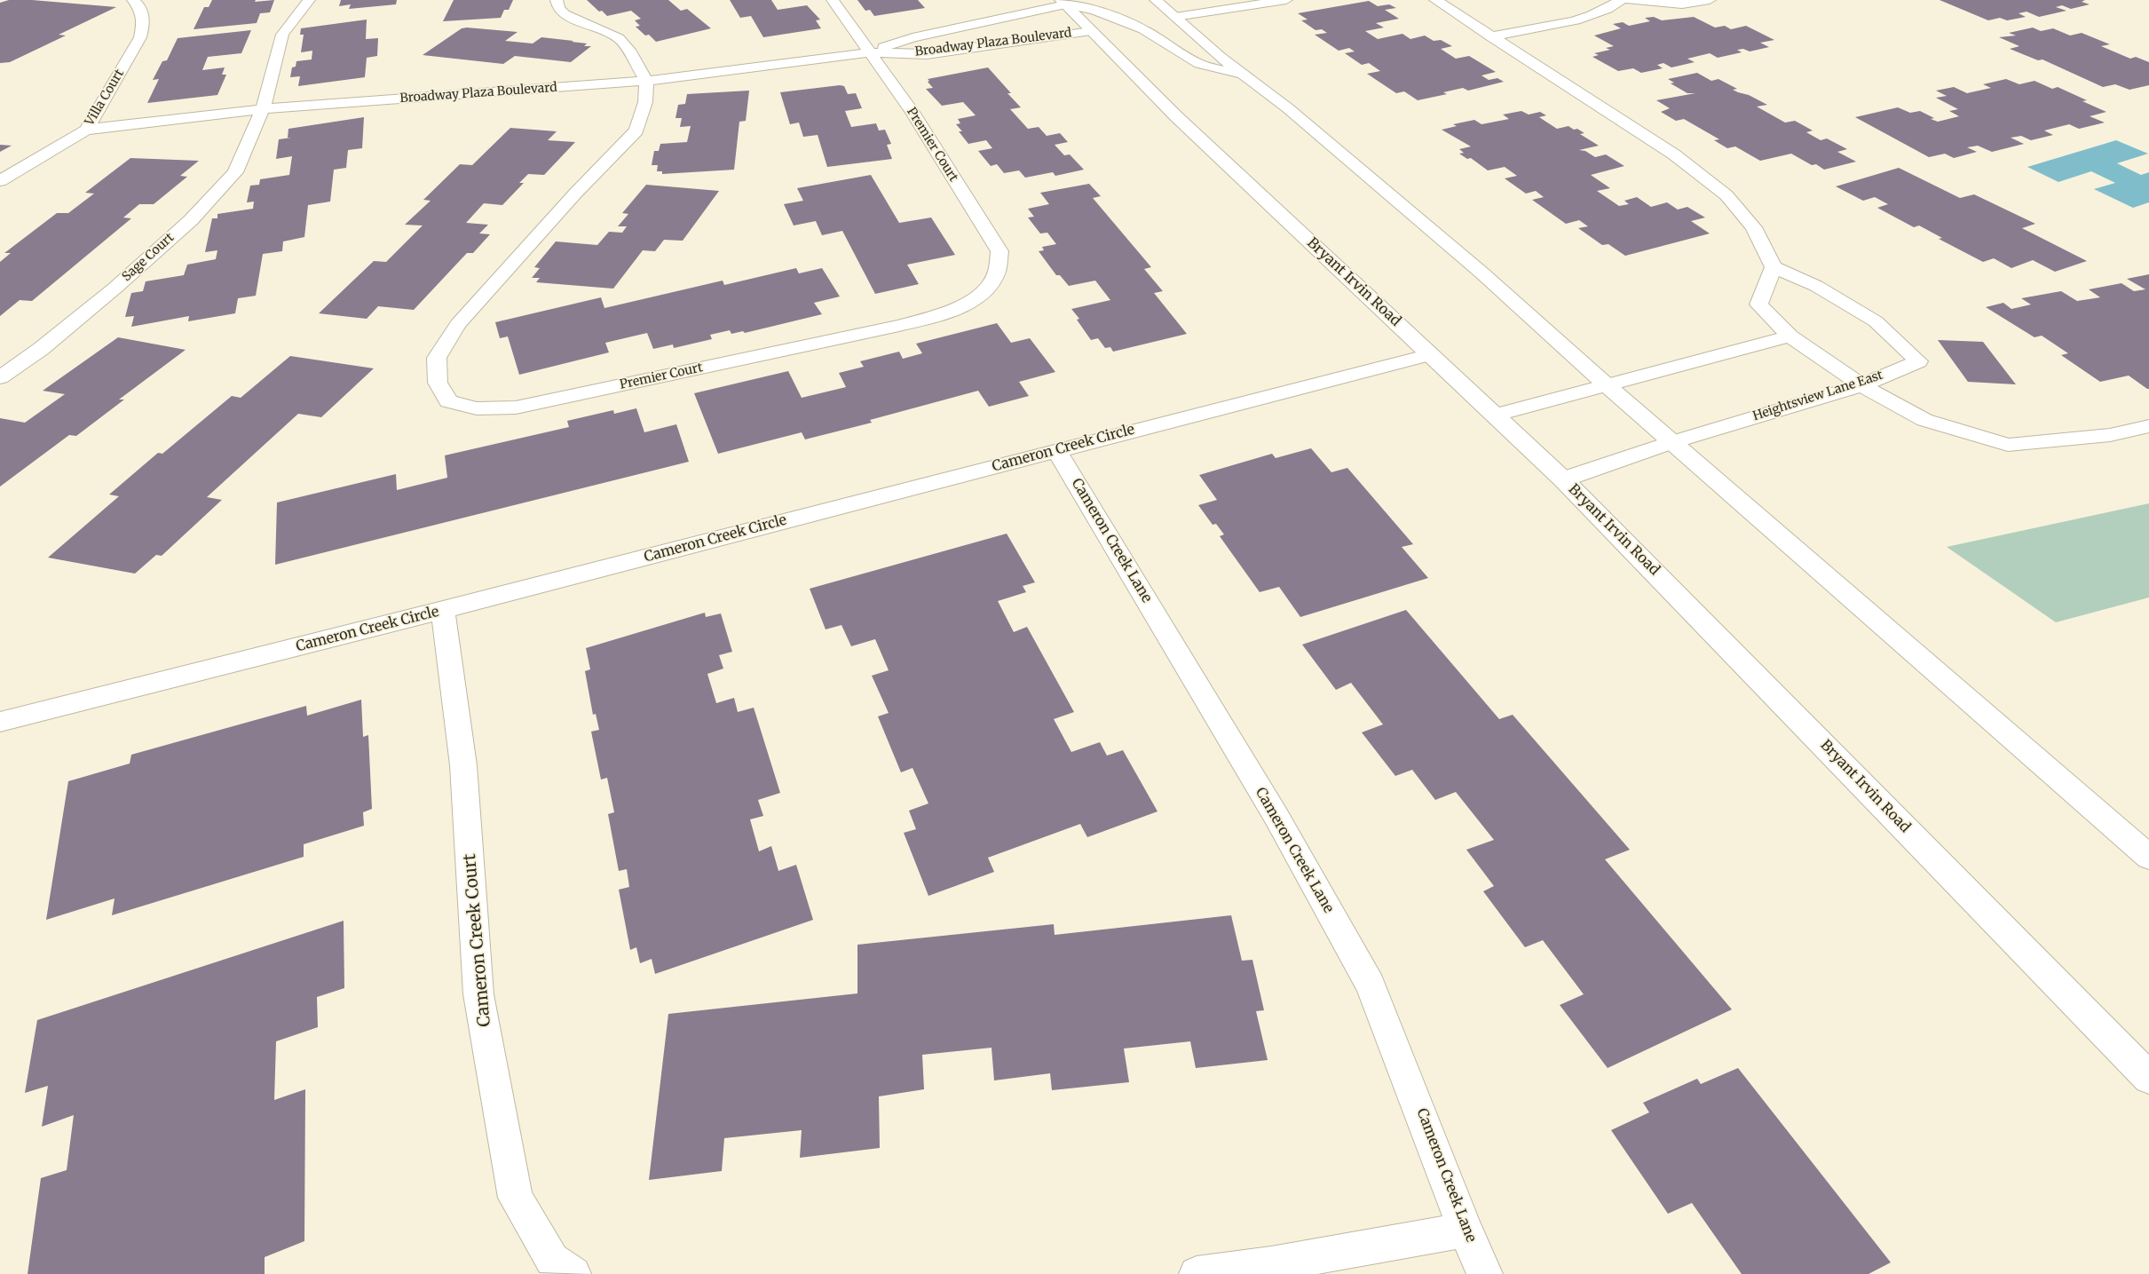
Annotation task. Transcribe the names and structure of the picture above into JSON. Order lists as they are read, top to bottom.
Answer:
{
  "streets": {
    "main road": [
      "Broadway Plaza Boulevard",
      "Villa Court",
      "Premier Court",
      "Sage Court",
      "Bryant Irvin Road",
      "Heightsview Lane East",
      "Cameron Creek Circle",
      "Cameron Creek Lane",
      "Cameron Creek Court"
    ]
  },
  "crossings": [
    ["Broadway Plaza Boulevard", "Villa Court"],
    ["Broadway Plaza Boulevard", "Premier Court"],
    ["Broadway Plaza Boulevard", "Sage Court"],
    ["Broadway Plaza Boulevard", "Bryant Irvin Road"],
    ["Bryant Irvin Road", "Heightsview Lane East"],
    ["Bryant Irvin Road", "Cameron Creek Circle"],
    ["Cameron Creek Circle", "Cameron Creek Lane"],
    ["Cameron Creek Circle", "Cameron Creek Court"]
  ]
}
